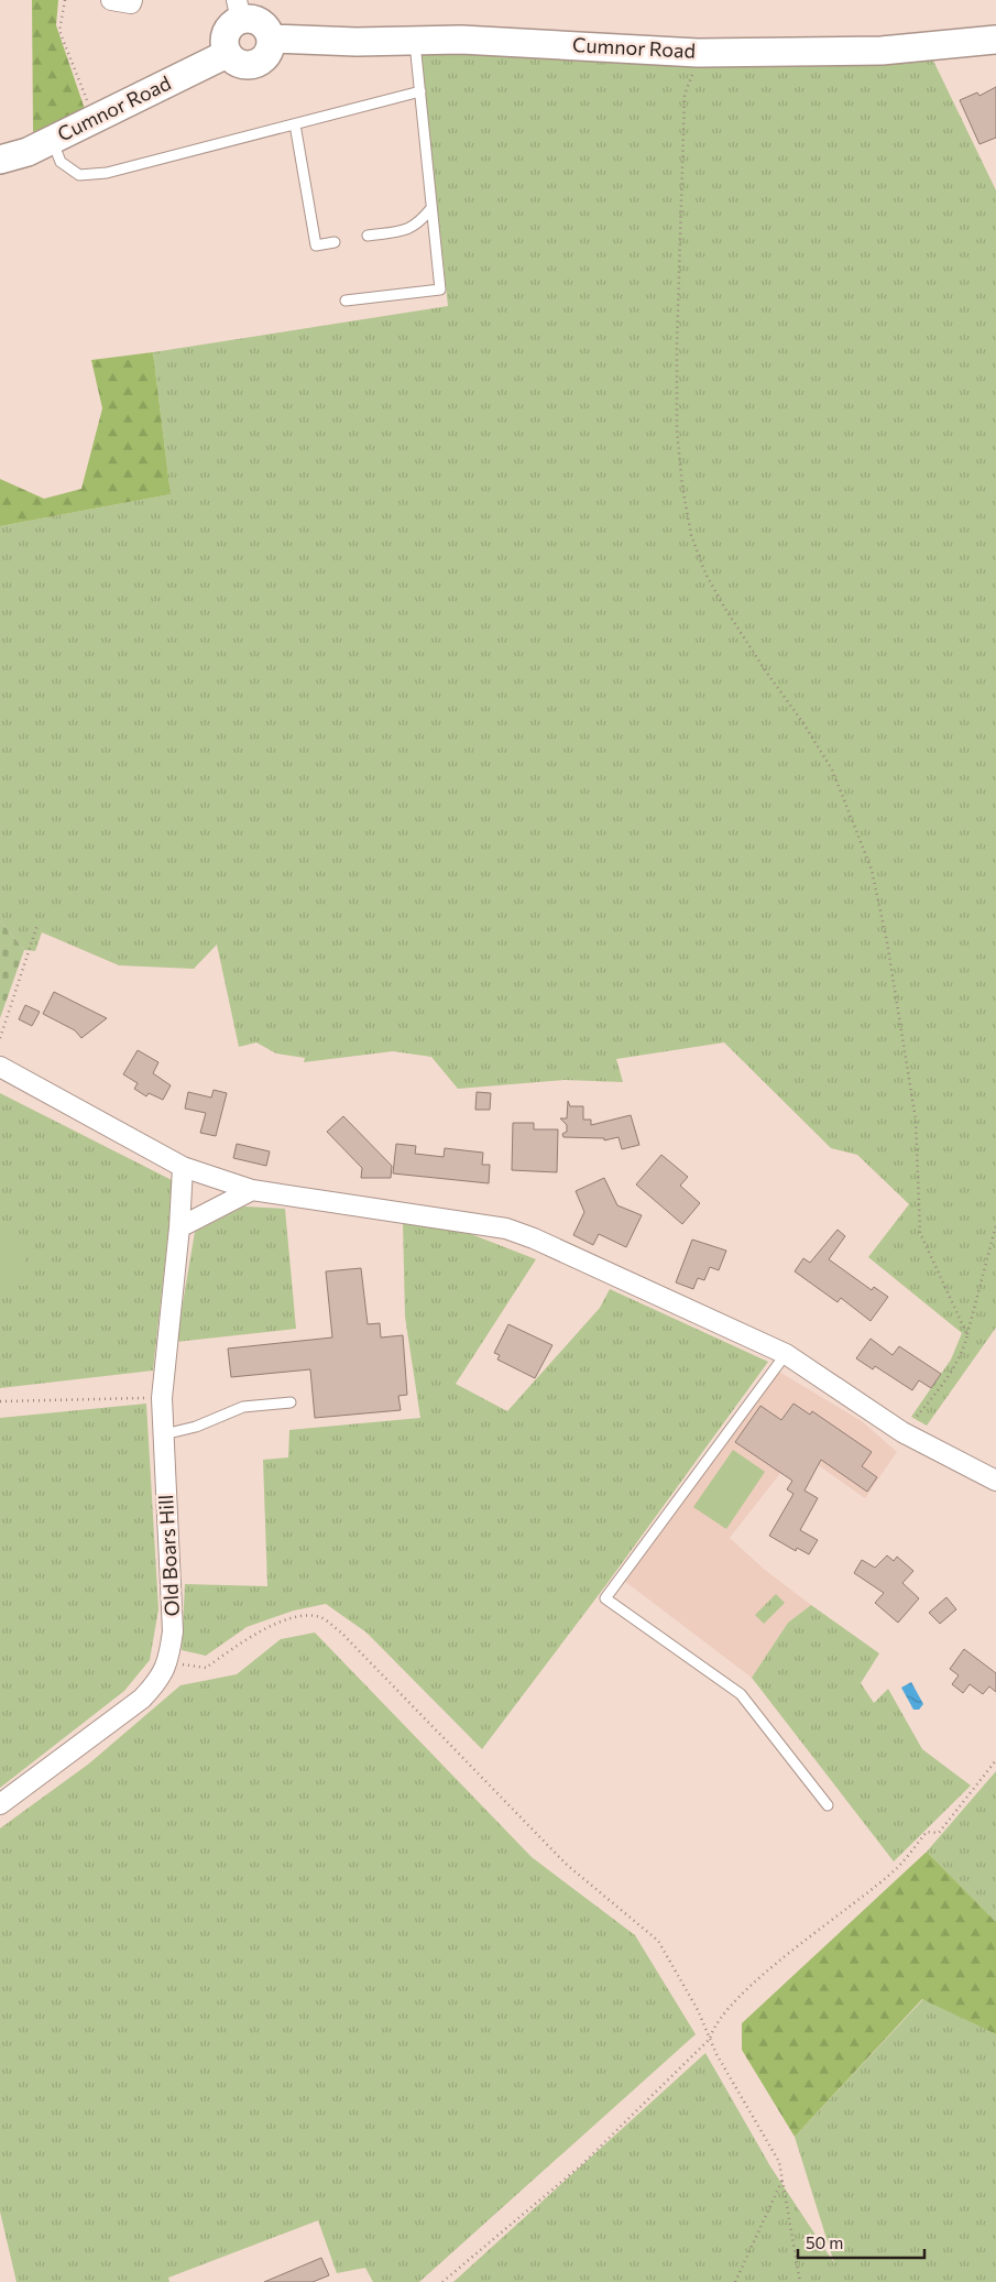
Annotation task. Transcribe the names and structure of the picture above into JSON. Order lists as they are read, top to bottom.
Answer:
{
  "streets": {
    "main road": ["Cumnor Road"],
    "street": ["Old Boars Hill"]
  },
  "scale_bar": "50 m"
}
